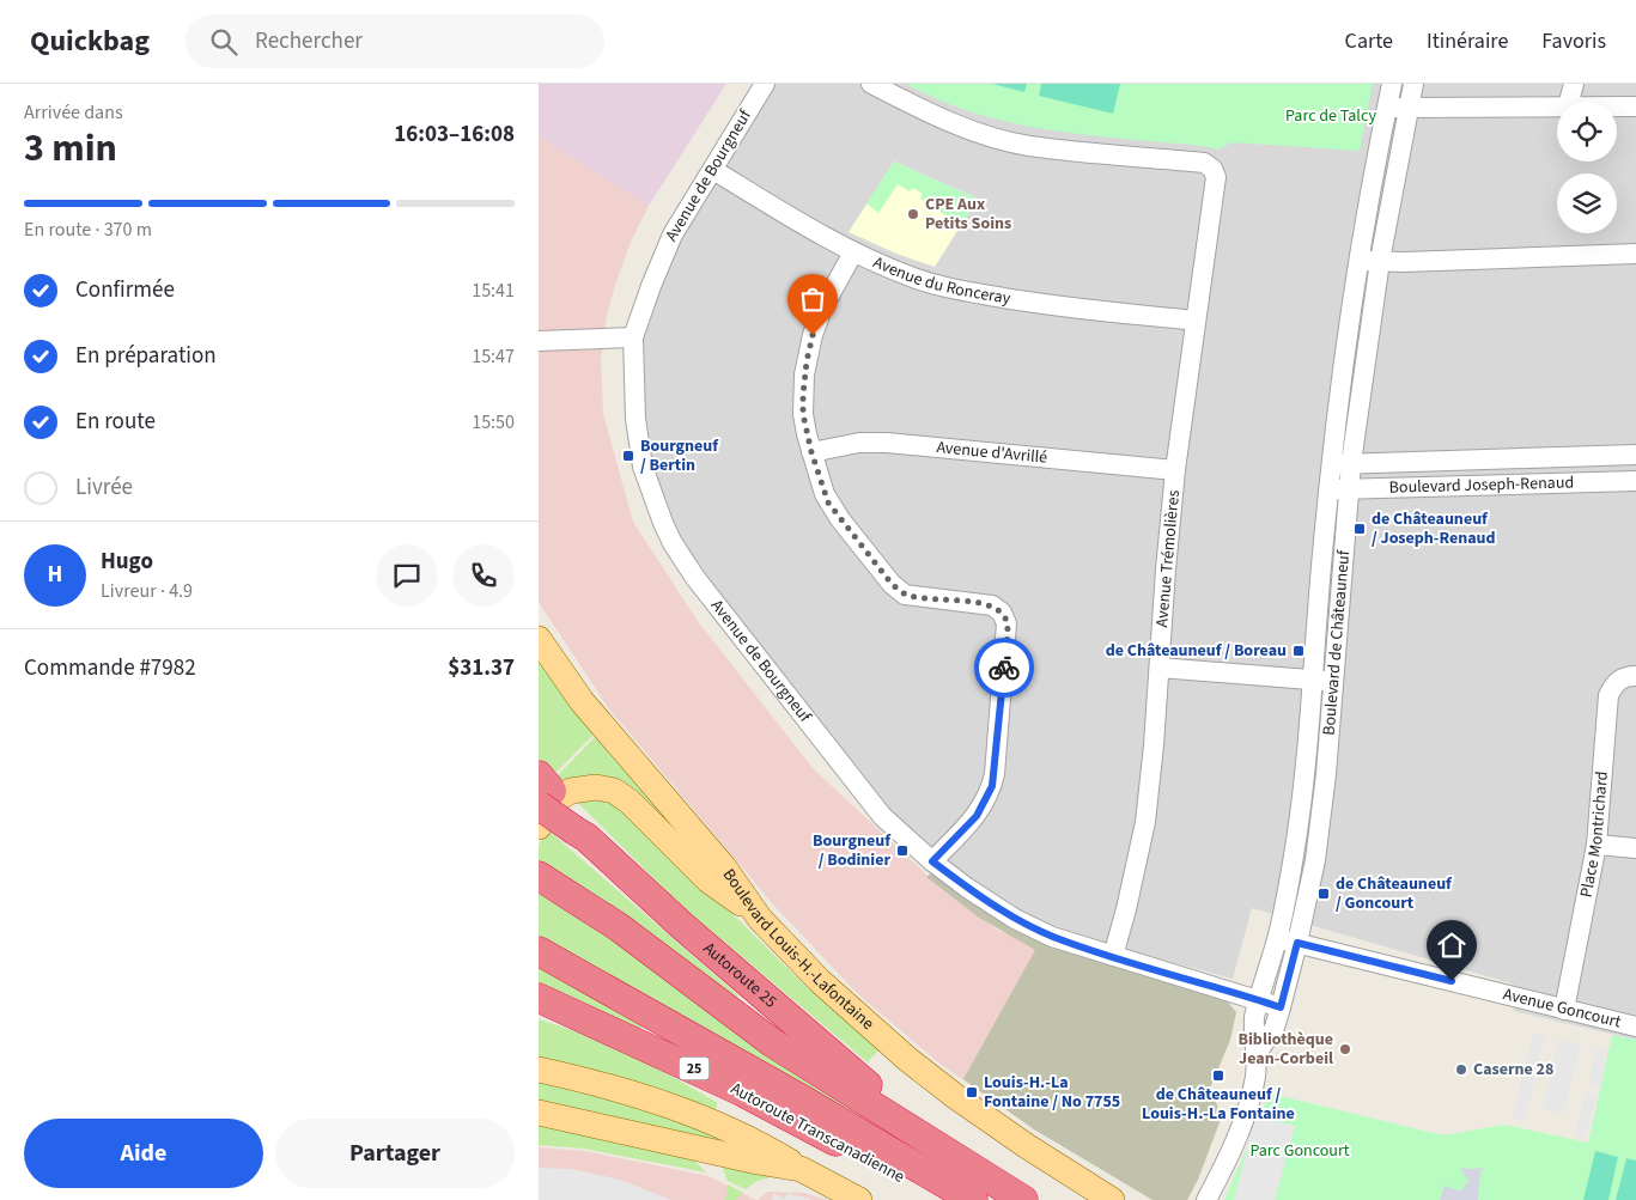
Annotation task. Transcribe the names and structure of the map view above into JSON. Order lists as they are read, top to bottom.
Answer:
{
  "streets": {
    "highway": ["Autoroute 25", "25", "Autoroute Transcanadienne"],
    "main road": ["Boulevard Louis-H.-Lafontaine"],
    "street": [
      "Avenue de Bourgneuf",
      "Avenue du Ronceray",
      "Avenue d'Avrillé",
      "Boulevard Joseph-Renaud",
      "Avenue Trémolières",
      "Boulevard de Châteauneuf",
      "Place Montrichard",
      "Avenue Goncourt"
    ]
  },
  "crossings": [
    ["Avenue de Bourgneuf", "Avenue du Ronceray"],
    ["Avenue de Bourgneuf", "Avenue Trémolières"],
    ["Avenue de Bourgneuf", "Boulevard de Châteauneuf"],
    ["Avenue du Ronceray", "Avenue Trémolières"],
    ["Avenue d'Avrillé", "Avenue Trémolières"],
    ["Boulevard Joseph-Renaud", "Boulevard de Châteauneuf"],
    ["Boulevard de Châteauneuf", "Avenue Goncourt"],
    ["Place Montrichard", "Avenue Goncourt"]
  ],
  "parks": ["Parc de Talcy", "Parc Goncourt"],
  "places": {
    "other": ["CPE Aux Petits Soins", "Bibliothèque Jean-Corbeil", "Caserne 28"],
    "transit": [
      "Bourgneuf / Bertin",
      "de Châteauneuf / Joseph-Renaud",
      "de Châteauneuf / Boreau",
      "Bourgneuf / Bodinier",
      "de Châteauneuf / Goncourt",
      "de Châteauneuf / Louis-H.-La Fontaine",
      "Louis-H.-La Fontaine / No 7755"
    ]
  },
  "page": {
    "header": "Quickbag",
    "search": "Rechercher",
    "nav": ["Carte", "Itinéraire", "Favoris"],
    "heading": ["3 min", "Arrivée dans", "16:03–16:08"],
    "panel": [
      "Hugo",
      "Livreur · 4.9",
      "Commande #7982",
      "$31.37"
    ],
    "bar": "En route · 370 m",
    "list": [
      ["Confirmée", "15:41"],
      ["En préparation", "15:47"],
      ["En route", "15:50"],
      "Livrée"
    ],
    "round": "H",
    "buttons": ["Aide", "Partager"]
  }
}
